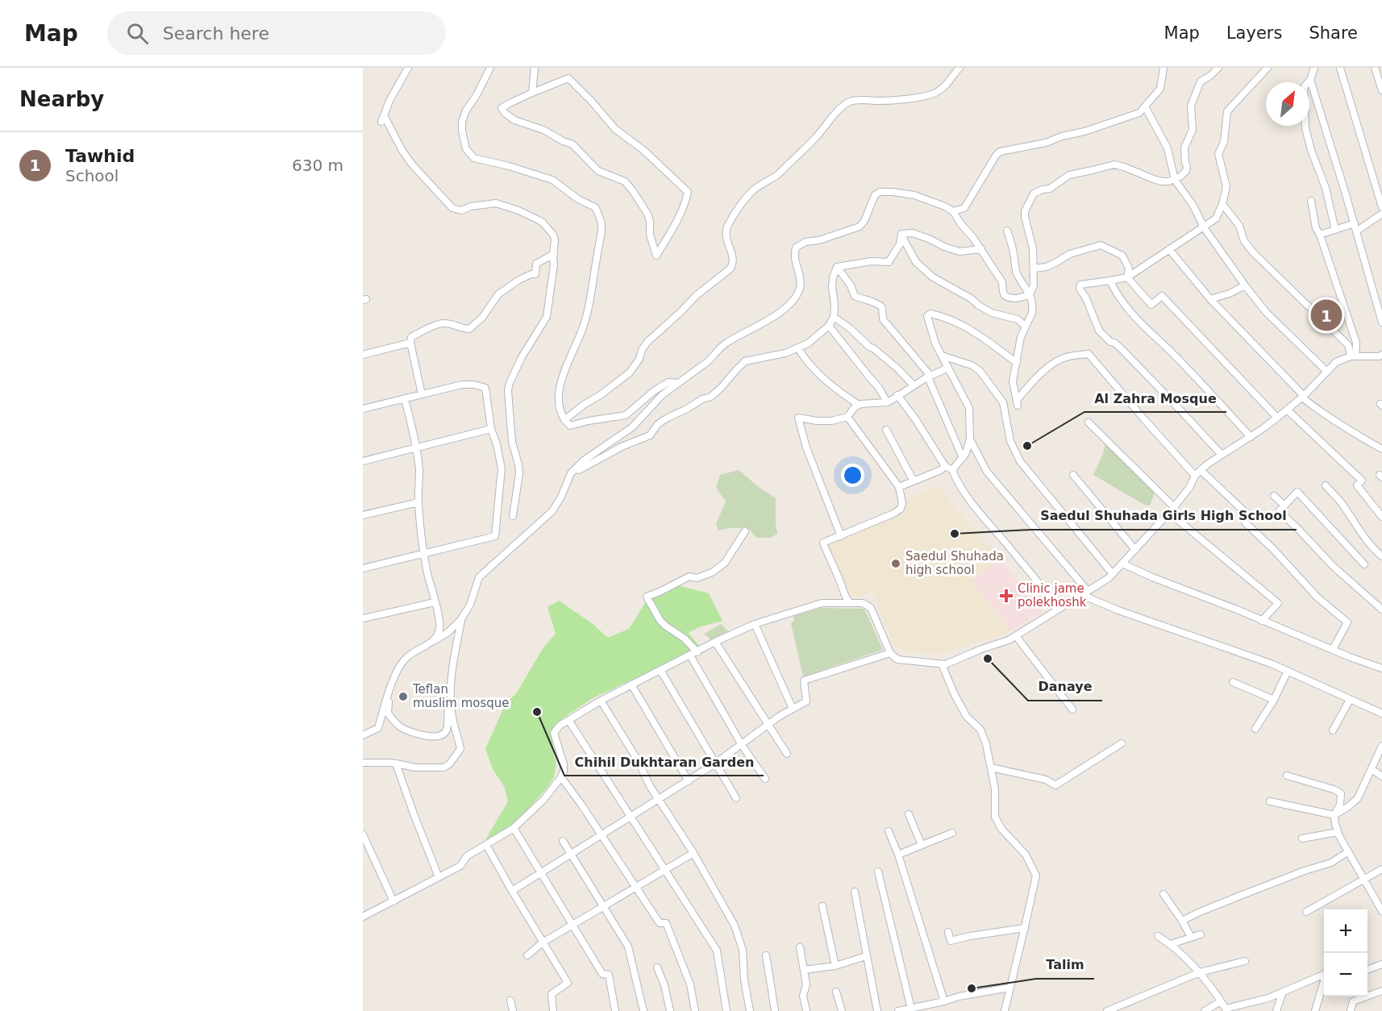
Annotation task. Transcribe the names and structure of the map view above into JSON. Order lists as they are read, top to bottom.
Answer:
{
  "places": {
    "other": [
      "Al Zahra Mosque",
      "Saedul Shuhada Girls High School",
      "Saedul Shuhada high school",
      "Danaye",
      "Teflan muslim mosque",
      "Chihil Dukhtaran Garden",
      "Talim"
    ],
    "health": ["Clinic jame polekhoshk"]
  },
  "north": "top right",
  "page": {
    "header": "Map",
    "search": "Search here",
    "nav": ["Map", "Layers", "Share"],
    "heading": "Nearby",
    "list": [
      {
        "mark": "1",
        "name": "Tawhid",
        "note": "School",
        "value": "630 m"
      }
    ],
    "pins": "1",
    "map_buttons": ["+", "−"]
  }
}
